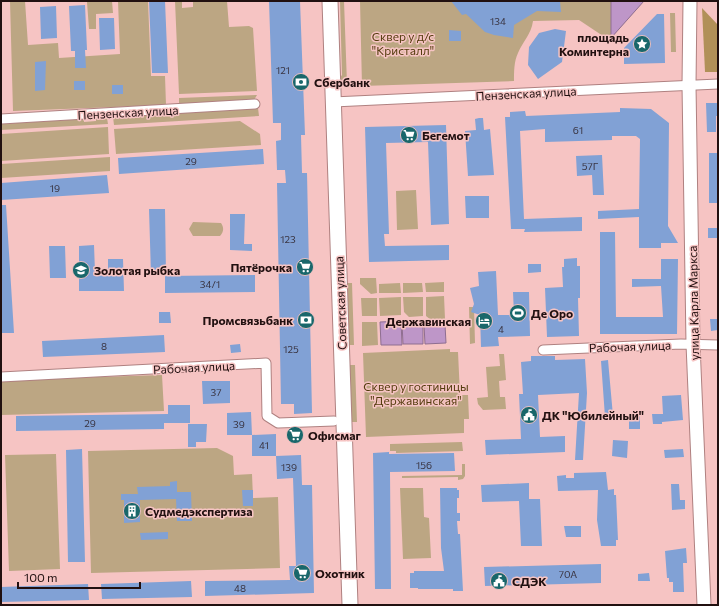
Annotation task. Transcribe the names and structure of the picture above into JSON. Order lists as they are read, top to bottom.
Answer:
{
  "streets": {
    "main road": ["Советская улица", "улица Карла Маркса"],
    "street": ["Пензенская улица", "Рабочая улица"]
  },
  "crossings": [
    ["Пензенская улица", "Советская улица"],
    ["Пензенская улица", "улица Карла Маркса"],
    ["улица Карла Маркса", "Рабочая улица"]
  ],
  "parks": ["Сквер у д/с \"Кристалл\"", "Сквер у гостиницы \"Державинская\""],
  "places": {
    "place": ["площадь Коминтерна"],
    "bank": ["Сбербанк", "Промсвязьбанк"],
    "supermarket": [
      "Бегемот",
      "Пятёрочка",
      "Офисмаг",
      "Охотник"
    ],
    "school or university": ["Золотая рыбка"],
    "sports": ["Де Оро"],
    "hotel": ["Державинская"],
    "public building": ["ДК \"Юбилейный\"", "СДЭК"],
    "building": ["Судмедэкспертиза"]
  },
  "house_numbers": [
    "134",
    "121",
    "61",
    "29",
    "57Г",
    "19",
    "123",
    "34/1",
    "4",
    "8",
    "125",
    "37",
    "29",
    "39",
    "41",
    "156",
    "139",
    "70А",
    "48"
  ],
  "scale_bar": "100 m"
}
